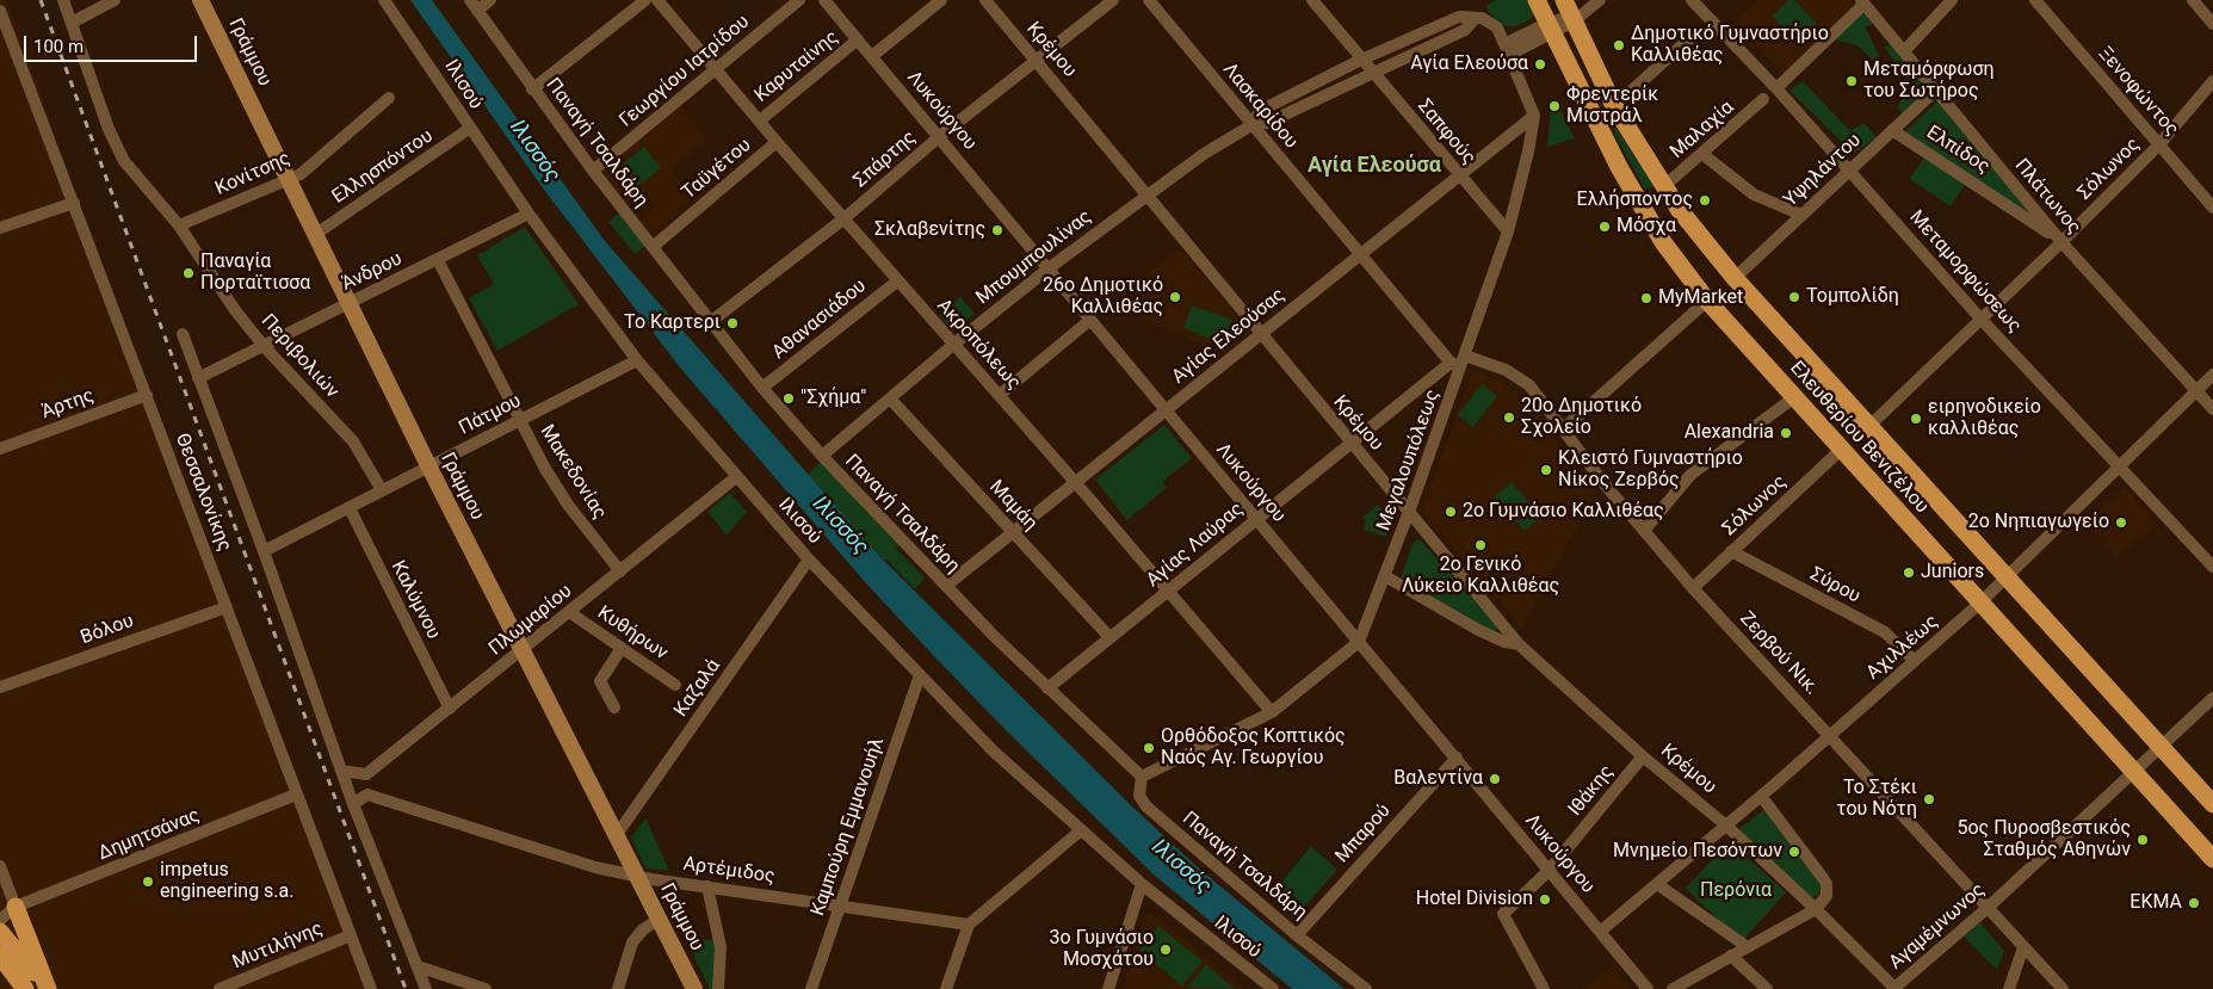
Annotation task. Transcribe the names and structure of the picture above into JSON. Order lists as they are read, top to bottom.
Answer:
{
  "streets": {
    "main road": ["Ελευθερίου Βενιζέλου"],
    "street": [
      "Κρέμου",
      "Γράμμου",
      "Καρυταίνης",
      "Γεωργίου Ιατρίδου",
      "Ιλισού",
      "Ξενοφώντος",
      "Λασκαρίδου",
      "Λυκούργου",
      "Μαλαχία",
      "Σαπφούς",
      "Παναγή Τσαλδάρη",
      "Ελπίδος",
      "Σπάρτης",
      "Ελλησπόντου",
      "Ταϋγέτου",
      "Σόλωνος",
      "Υψηλάντου",
      "Κονίτσης",
      "Πλάτωνος",
      "Μπουμπουλίνας",
      "Άνδρου",
      "Μεταμορφώσεως",
      "Αθανασιάδου",
      "Αγίας Ελεούσας",
      "Ακροπόλεως",
      "Περιβολιών",
      "Άρτης",
      "Πάτμου",
      "Μεγαλουπόλεως",
      "Μακεδονίας",
      "Θεσσαλονίκης",
      "Μαμάη",
      "Αγίας Λαύρας",
      "Σύρου",
      "Καλύμνου",
      "Πλωμαρίου",
      "Βόλου",
      "Κυθήρων",
      "Αχιλλέως",
      "Ζερβού Νικ.",
      "Καζαλά",
      "Ιθάκης",
      "Καμπούρη Εμμανουήλ",
      "Μπαρού",
      "Δημητσάνας",
      "Αρτέμιδος",
      "Αγαμέμνωνος",
      "Μυτιλήνης"
    ]
  },
  "crossings": [
    ["Κρέμου", "Σπάρτης"],
    ["Κρέμου", "Μπουμπουλίνας"],
    ["Κρέμου", "Αγίας Ελεούσας"],
    ["Κρέμου", "Μεγαλουπόλεως"],
    ["Κρέμου", "Αγίας Λαύρας"],
    ["Κρέμου", "Αχιλλέως"],
    ["Κρέμου", "Ιθάκης"],
    ["Κρέμου", "Αγαμέμνωνος"],
    ["Γράμμου", "Ελλησπόντου"],
    ["Γράμμου", "Κονίτσης"],
    ["Γράμμου", "Άνδρου"],
    ["Γράμμου", "Πάτμου"],
    ["Γράμμου", "Πλωμαρίου"],
    ["Γράμμου", "Καζαλά"],
    ["Γράμμου", "Αρτέμιδος"],
    ["Καρυταίνης", "Λυκούργου"],
    ["Καρυταίνης", "Ακροπόλεως"],
    ["Γεωργίου Ιατρίδου", "Παναγή Τσαλδάρη"],
    ["Γεωργίου Ιατρίδου", "Ακροπόλεως"],
    ["Ιλισού", "Ελλησπόντου"],
    ["Ιλισού", "Άνδρου"],
    ["Ιλισού", "Πάτμου"],
    ["Ιλισού", "Πλωμαρίου"],
    ["Ιλισού", "Καζαλά"],
    ["Ιλισού", "Καμπούρη Εμμανουήλ"],
    ["Ξενοφώντος", "Σόλωνος"],
    ["Λασκαρίδου", "Μπουμπουλίνας"],
    ["Λασκαρίδου", "Αγίας Ελεούσας"],
    ["Λασκαρίδου", "Μεγαλουπόλεως"],
    ["Λασκαρίδου", "Αγίας Λαύρας"],
    ["Λασκαρίδου", "Ζερβού Νικ."],
    ["Λυκούργου", "Σπάρτης"],
    ["Λυκούργου", "Μπουμπουλίνας"],
    ["Λυκούργου", "Αγίας Ελεούσας"],
    ["Λυκούργου", "Μεγαλουπόλεως"],
    ["Λυκούργου", "Αγίας Λαύρας"],
    ["Λυκούργου", "Αχιλλέως"],
    ["Λυκούργου", "Ιθάκης"],
    ["Λυκούργου", "Μπαρού"],
    ["Μαλαχία", "Ελευθερίου Βενιζέλου"],
    ["Σαπφούς", "Μπουμπουλίνας"],
    ["Σαπφούς", "Αγίας Ελεούσας"],
    ["Σαπφούς", "Μεγαλουπόλεως"],
    ["Παναγή Τσαλδάρη", "Σπάρτης"],
    ["Παναγή Τσαλδάρη", "Ταϋγέτου"],
    ["Παναγή Τσαλδάρη", "Μπουμπουλίνας"],
    ["Παναγή Τσαλδάρη", "Αθανασιάδου"],
    ["Παναγή Τσαλδάρη", "Αγίας Ελεούσας"],
    ["Παναγή Τσαλδάρη", "Μεγαλουπόλεως"],
    ["Παναγή Τσαλδάρη", "Αγίας Λαύρας"],
    ["Παναγή Τσαλδάρη", "Μπαρού"],
    ["Ελπίδος", "Σόλωνος"],
    ["Ελπίδος", "Υψηλάντου"],
    ["Ελπίδος", "Πλάτωνος"],
    ["Σπάρτης", "Ακροπόλεως"],
    ["Ταϋγέτου", "Ακροπόλεως"],
    ["Σόλωνος", "Πλάτωνος"],
    ["Σόλωνος", "Μεταμορφώσεως"],
    ["Σόλωνος", "Ελευθερίου Βενιζέλου"],
    ["Σόλωνος", "Σύρου"],
    ["Σόλωνος", "Ζερβού Νικ."],
    ["Υψηλάντου", "Πλάτωνος"],
    ["Υψηλάντου", "Μεταμορφώσεως"],
    ["Υψηλάντου", "Ελευθερίου Βενιζέλου"],
    ["Κονίτσης", "Περιβολιών"],
    ["Πλάτωνος", "Αχιλλέως"],
    ["Μπουμπουλίνας", "Ακροπόλεως"],
    ["Μπουμπουλίνας", "Μαμάη"],
    ["Άνδρου", "Περιβολιών"],
    ["Άνδρου", "Μακεδονίας"],
    ["Άνδρου", "Θεσσαλονίκης"],
    ["Μεταμορφώσεως", "Αχιλλέως"],
    ["Αθανασιάδου", "Ακροπόλεως"],
    ["Αγίας Ελεούσας", "Ακροπόλεως"],
    ["Αγίας Ελεούσας", "Μεγαλουπόλεως"],
    ["Αγίας Ελεούσας", "Μαμάη"],
    ["Ακροπόλεως", "Μεγαλουπόλεως"],
    ["Ακροπόλεως", "Αγίας Λαύρας"],
    ["Περιβολιών", "Πάτμου"],
    ["Άρτης", "Θεσσαλονίκης"],
    ["Πάτμου", "Μακεδονίας"],
    ["Πάτμου", "Θεσσαλονίκης"],
    ["Πάτμου", "Καλύμνου"],
    ["Ελευθερίου Βενιζέλου", "Αχιλλέως"],
    ["Ελευθερίου Βενιζέλου", "Αγαμέμνωνος"],
    ["Μεγαλουπόλεως", "Αγίας Λαύρας"],
    ["Μεγαλουπόλεως", "Ζερβού Νικ."],
    ["Μακεδονίας", "Πλωμαρίου"],
    ["Θεσσαλονίκης", "Πλωμαρίου"],
    ["Θεσσαλονίκης", "Βόλου"],
    ["Θεσσαλονίκης", "Δημητσάνας"],
    ["Θεσσαλονίκης", "Αρτέμιδος"],
    ["Θεσσαλονίκης", "Μυτιλήνης"],
    ["Μαμάη", "Αγίας Λαύρας"],
    ["Αγίας Λαύρας", "Ζερβού Νικ."],
    ["Σύρου", "Αχιλλέως"],
    ["Καλύμνου", "Πλωμαρίου"],
    ["Πλωμαρίου", "Κυθήρων"],
    ["Αχιλλέως", "Ζερβού Νικ."],
    ["Ζερβού Νικ.", "Αγαμέμνωνος"],
    ["Καμπούρη Εμμανουήλ", "Αρτέμιδος"]
  ],
  "districts": ["Αγία Ελεούσα"],
  "water": ["Ιλισσός"],
  "parks": ["Περόνια"],
  "places": [
    "Δημοτικό Γυμναστήριο Καλλιθέας",
    "Αγία Ελεούσα",
    "Μεταμόρφωση του Σωτήρος",
    "Φρεντερίκ Μιστράλ",
    "Ελλήσποντος",
    "Μόσχα",
    "Σκλαβενίτης",
    "Παναγία Πορταϊτισσα",
    "26ο Δημοτικό Καλλιθέας",
    "Τομπολίδη",
    "MyMarket",
    "Το Καρτερι",
    "\"Σχήμα\"",
    "20ο Δημοτικό Σχολείο",
    "ειρηνοδικείο καλλιθέας",
    "Alexandria",
    "Κλειστό Γυμναστήριο Νίκος Ζερβός",
    "2ο Γυμνάσιο Καλλιθέας",
    "2ο Νηπιαγωγείο",
    "2ο Γενικό Λύκειο Καλλιθέας",
    "Juniors",
    "Ορθόδοξος Κοπτικός Ναός Αγ. Γεωργίου",
    "Βαλεντίνα",
    "Το Στέκι του Νότη",
    "5ος Πυροσβεστικός Σταθμός Αθηνών",
    "Μνημείο Πεσόντων",
    "impetus engineering s.a.",
    "Hotel Division",
    "ΕΚΜΑ",
    "3o Γυμνάσιο Μοσχάτου"
  ],
  "scale_bar": "100 m"
}
